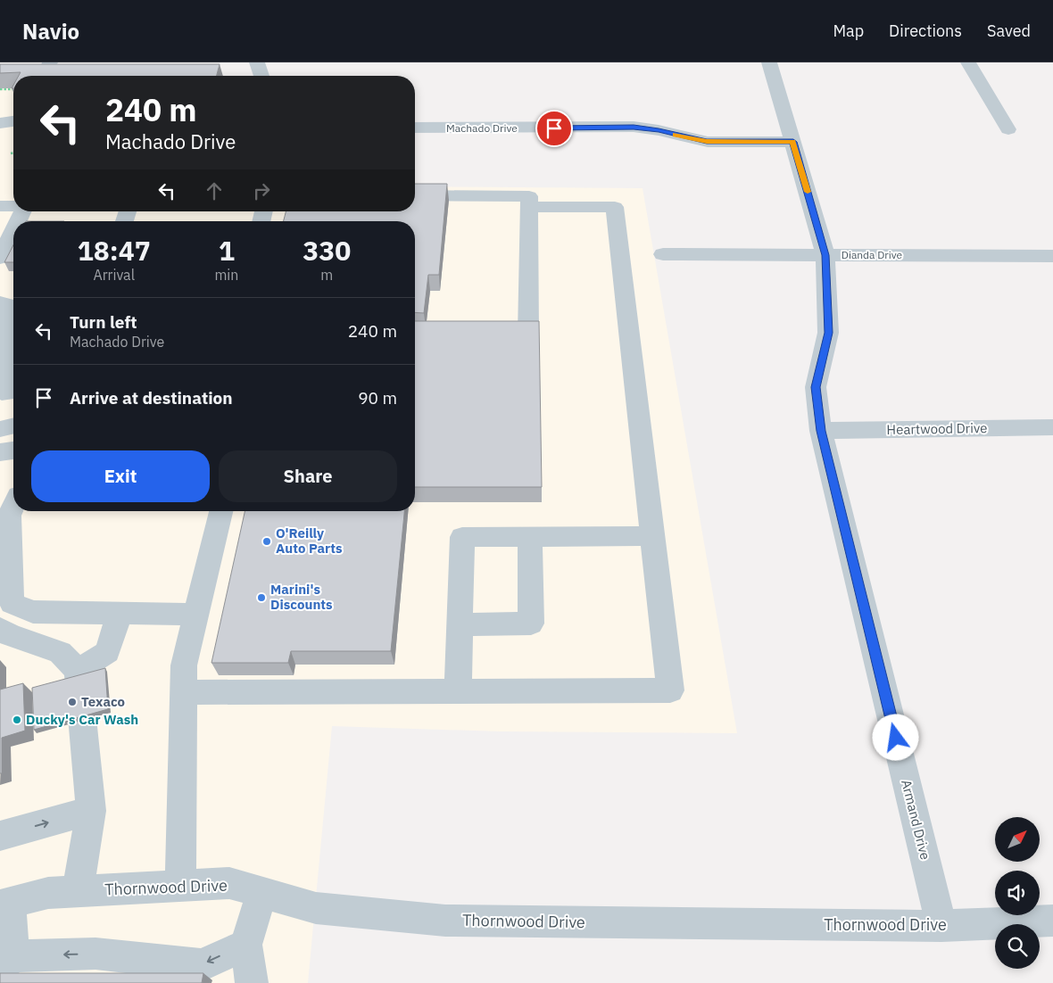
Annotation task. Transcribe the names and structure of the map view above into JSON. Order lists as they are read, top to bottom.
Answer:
{
  "streets": {
    "street": [
      "Machado Drive",
      "Dianda Drive",
      "Heartwood Drive",
      "Armand Drive",
      "Thornwood Drive"
    ]
  },
  "crossings": [
    ["Machado Drive", "Armand Drive"],
    ["Dianda Drive", "Armand Drive"],
    ["Heartwood Drive", "Armand Drive"],
    ["Armand Drive", "Thornwood Drive"]
  ],
  "places": [
    "O'Reilly Auto Parts",
    "Marini's Discounts",
    "Texaco",
    "Ducky's Car Wash"
  ],
  "north": "top right",
  "page": {
    "header": "Navio",
    "nav": ["Map", "Directions", "Saved"],
    "turn": ["240 m", "Machado Drive"],
    "eta": [
      "18:47",
      "Arrival",
      "1",
      "min",
      "330",
      "m"
    ],
    "list": [
      {
        "name": "Turn left",
        "note": "Machado Drive",
        "value": "240 m"
      },
      {
        "name": "Arrive at destination",
        "value": "90 m"
      }
    ],
    "buttons": ["Exit", "Share"]
  }
}
